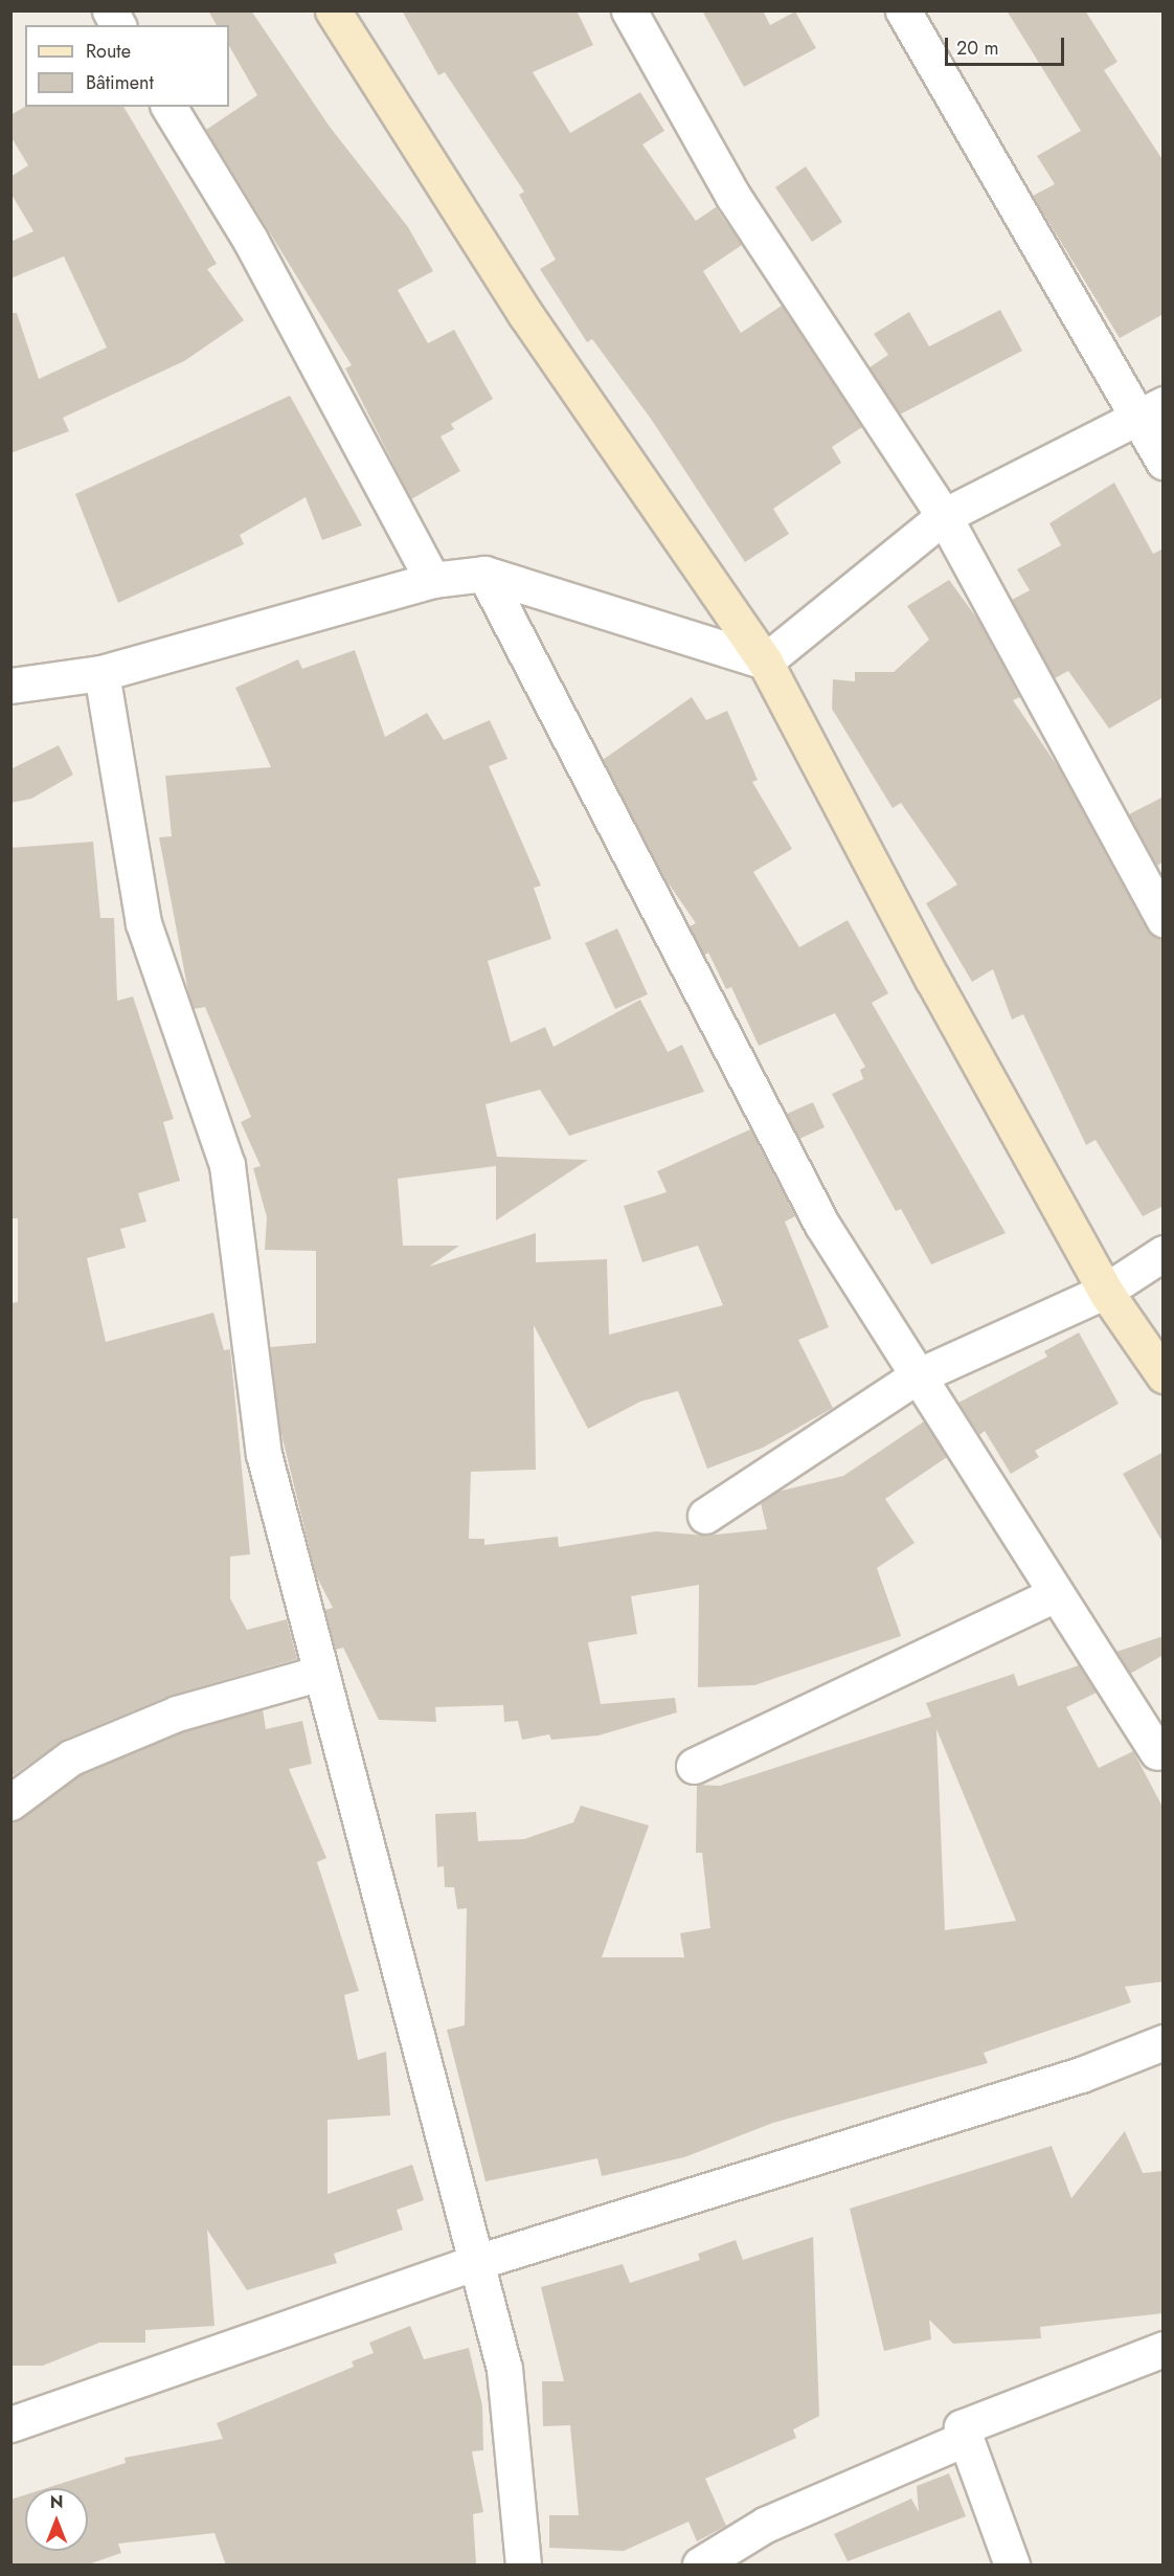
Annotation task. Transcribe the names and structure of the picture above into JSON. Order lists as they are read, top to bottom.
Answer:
{
  "legend": ["Route", "Bâtiment"],
  "scale_bar": "20 m",
  "north": "top"
}
